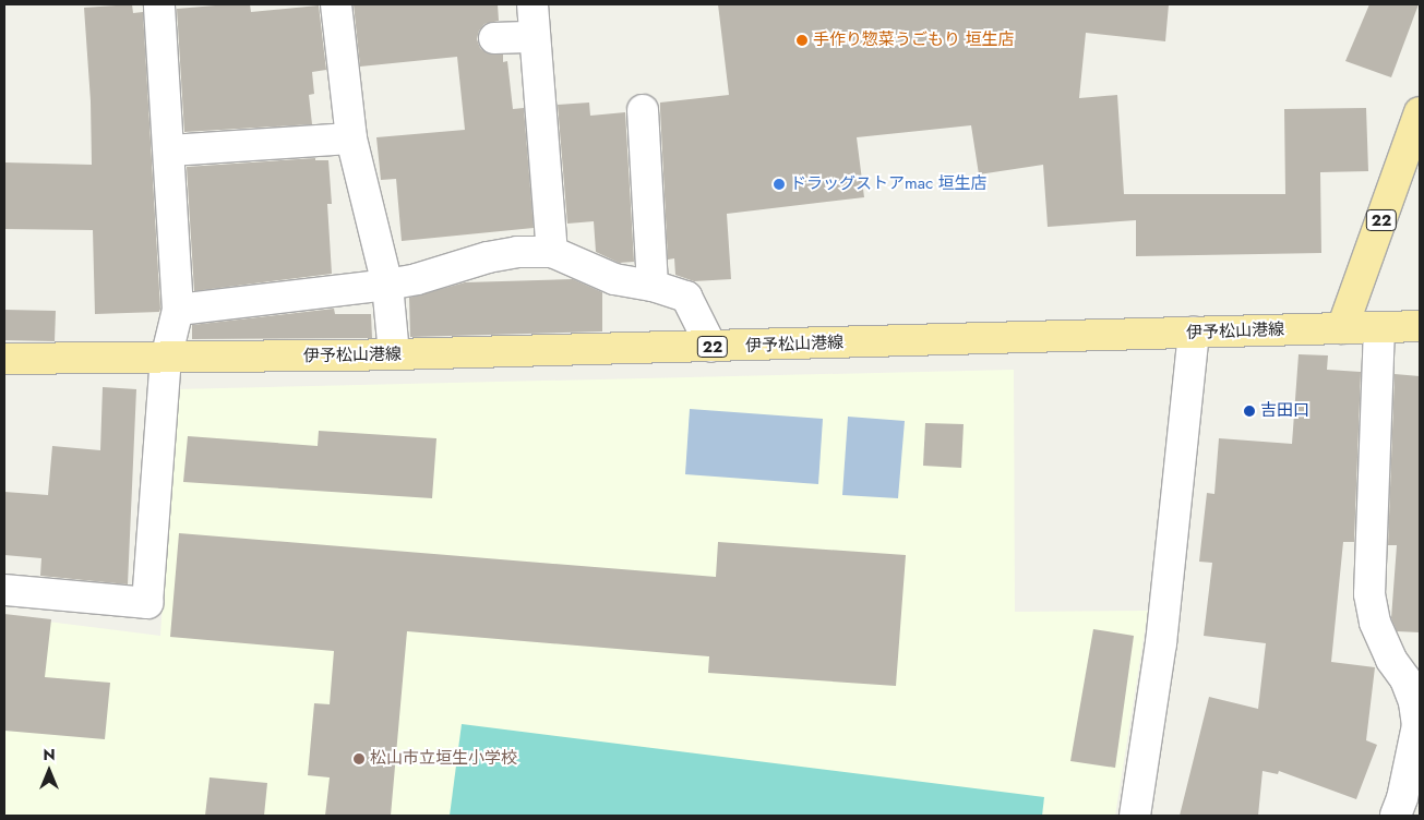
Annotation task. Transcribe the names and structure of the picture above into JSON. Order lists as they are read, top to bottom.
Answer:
{
  "streets": {
    "main road": ["22", "伊予松山港線"]
  },
  "crossings": [
    ["22", "伊予松山港線"]
  ],
  "places": [
    "手作り惣菜うごもり 垣生店",
    "ドラッグストアmac 垣生店",
    "吉田口",
    "松山市立垣生小学校"
  ],
  "north": "top"
}
